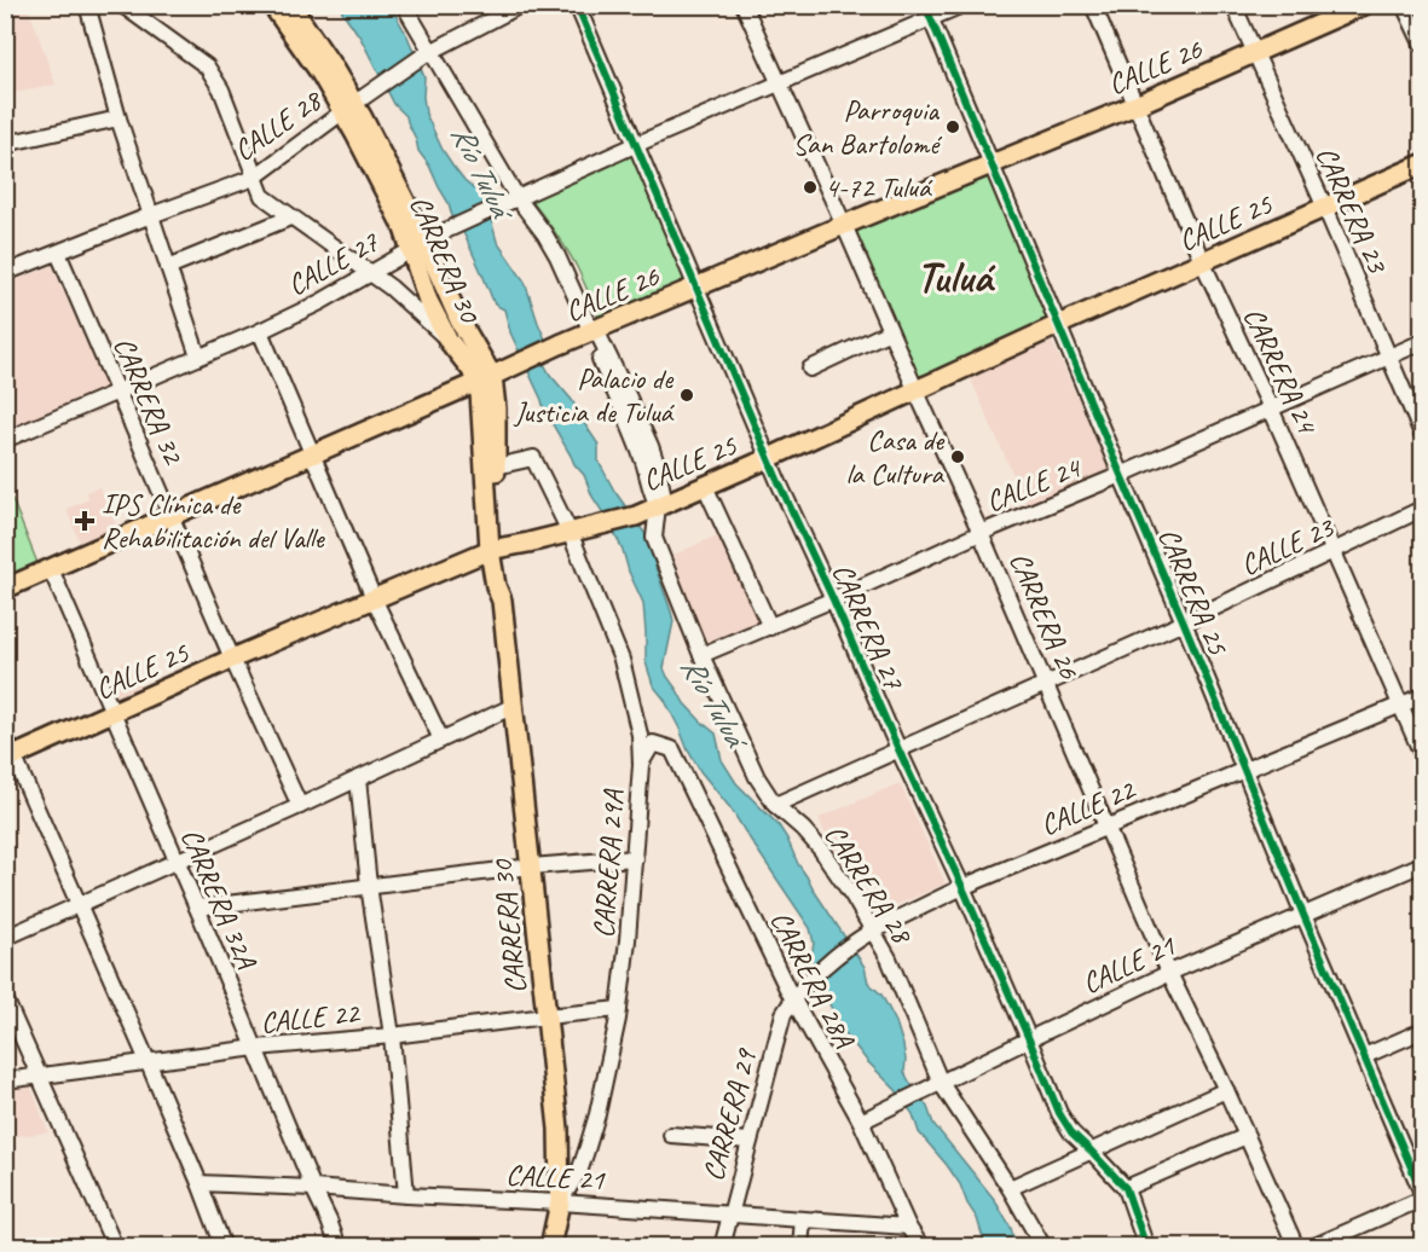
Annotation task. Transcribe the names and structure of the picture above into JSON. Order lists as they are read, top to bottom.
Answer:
{
  "streets": {
    "main road": ["CALLE 26", "CALLE 25", "CARRERA 30"],
    "street": [
      "CALLE 28",
      "CARRERA 23",
      "CALLE 27",
      "CARRERA 24",
      "CARRERA 32",
      "CALLE 24",
      "CALLE 23",
      "CARRERA 25",
      "CARRERA 26",
      "CARRERA 27",
      "CALLE 22",
      "CARRERA 29A",
      "CARRERA 28",
      "CARRERA 32A",
      "CALLE 21",
      "CARRERA 28A",
      "CARRERA 29"
    ]
  },
  "crossings": [
    ["CALLE 26", "CARRERA 23"],
    ["CALLE 26", "CARRERA 30"],
    ["CALLE 26", "CARRERA 24"],
    ["CALLE 26", "CARRERA 32"],
    ["CALLE 26", "CARRERA 25"],
    ["CALLE 26", "CARRERA 26"],
    ["CALLE 26", "CARRERA 27"],
    ["CALLE 26", "CARRERA 28"],
    ["CALLE 26", "CARRERA 32A"],
    ["CALLE 28", "CARRERA 30"],
    ["CALLE 28", "CARRERA 32"],
    ["CALLE 28", "CARRERA 28"],
    ["CARRERA 23", "CALLE 25"],
    ["CARRERA 23", "CALLE 24"],
    ["CALLE 25", "CARRERA 30"],
    ["CALLE 25", "CARRERA 24"],
    ["CALLE 25", "CARRERA 32"],
    ["CALLE 25", "CARRERA 25"],
    ["CALLE 25", "CARRERA 26"],
    ["CALLE 25", "CARRERA 27"],
    ["CALLE 25", "CARRERA 29A"],
    ["CALLE 25", "CARRERA 28"],
    ["CALLE 25", "CARRERA 32A"],
    ["CARRERA 30", "CALLE 27"],
    ["CARRERA 30", "CALLE 22"],
    ["CARRERA 30", "CARRERA 29A"],
    ["CARRERA 30", "CALLE 21"],
    ["CALLE 27", "CARRERA 32"],
    ["CALLE 27", "CARRERA 25"],
    ["CALLE 27", "CARRERA 26"],
    ["CALLE 27", "CARRERA 27"],
    ["CALLE 27", "CARRERA 28"],
    ["CARRERA 24", "CALLE 24"],
    ["CARRERA 24", "CALLE 23"],
    ["CARRERA 24", "CALLE 22"],
    ["CALLE 24", "CARRERA 25"],
    ["CALLE 24", "CARRERA 26"],
    ["CALLE 24", "CARRERA 27"],
    ["CALLE 24", "CARRERA 28"],
    ["CALLE 23", "CARRERA 25"],
    ["CALLE 23", "CARRERA 26"],
    ["CALLE 23", "CARRERA 27"],
    ["CALLE 23", "CARRERA 28"],
    ["CARRERA 25", "CALLE 22"],
    ["CARRERA 25", "CALLE 21"],
    ["CARRERA 26", "CALLE 22"],
    ["CARRERA 26", "CALLE 21"],
    ["CARRERA 27", "CALLE 22"],
    ["CARRERA 27", "CALLE 21"],
    ["CALLE 22", "CARRERA 29A"],
    ["CALLE 22", "CARRERA 28"],
    ["CALLE 22", "CARRERA 32A"],
    ["CALLE 22", "CARRERA 28A"],
    ["CALLE 22", "CARRERA 29"],
    ["CARRERA 29A", "CALLE 21"],
    ["CARRERA 29A", "CARRERA 28A"],
    ["CARRERA 28", "CALLE 21"],
    ["CARRERA 32A", "CALLE 21"],
    ["CALLE 21", "CARRERA 28A"],
    ["CALLE 21", "CARRERA 29"],
    ["CARRERA 28A", "CARRERA 29"]
  ],
  "districts": ["Tuluá"],
  "water": ["Río Tuluá"],
  "places": {
    "other": [
      "Parroquia San Bartolomé",
      "4-72 Tuluá",
      "Palacio de Justicia de Tuluá",
      "Casa de la Cultura"
    ],
    "health": ["IPS Clínica de Rehabilitación del Valle"]
  }
}
